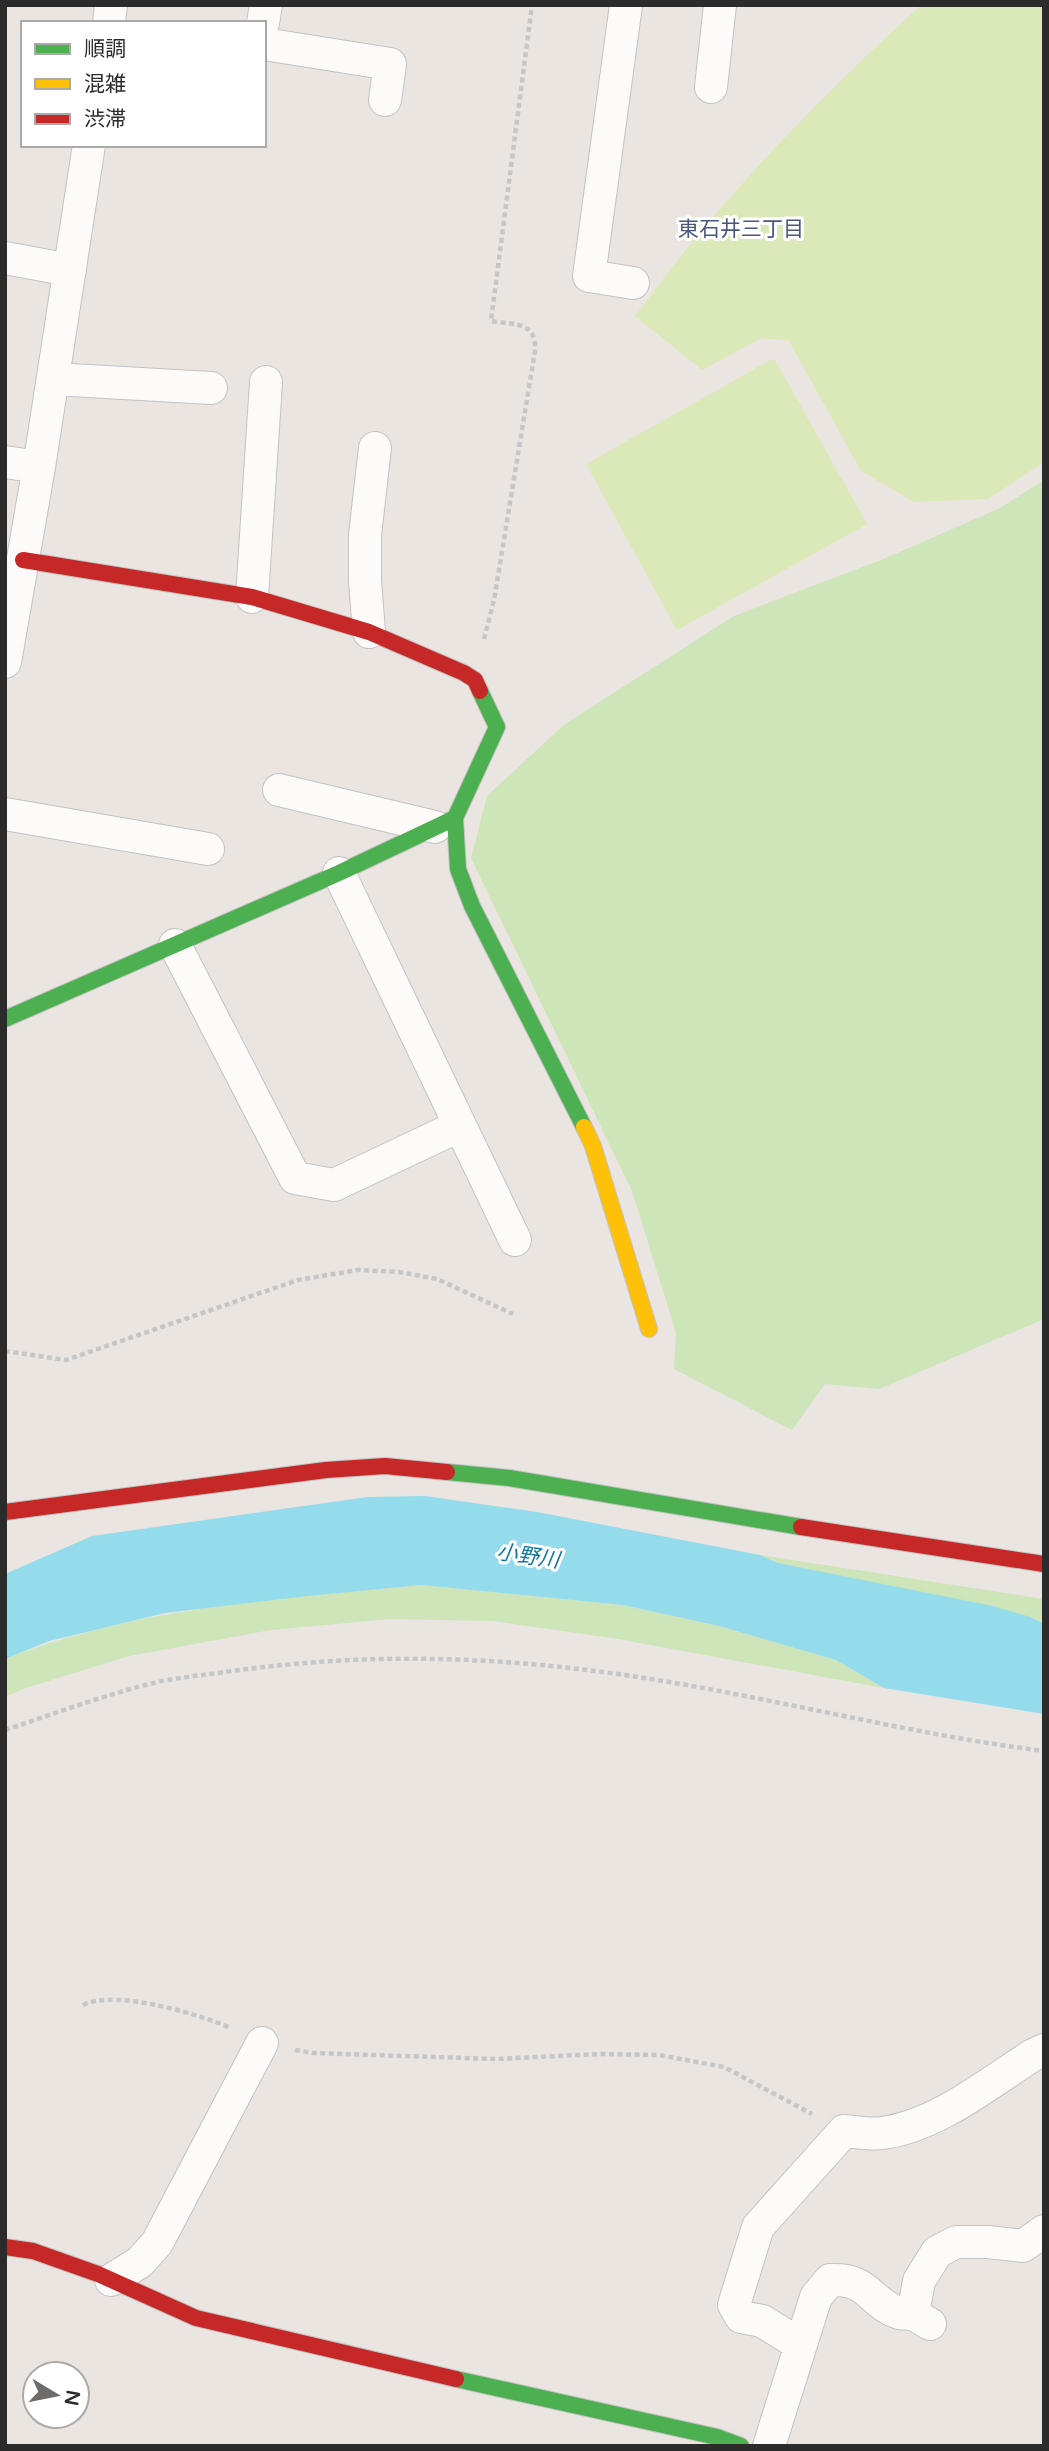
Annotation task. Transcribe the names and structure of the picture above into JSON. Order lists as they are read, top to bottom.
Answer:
{
  "districts": ["東石井三丁目"],
  "water": ["小野川"],
  "legend": ["順調", "混雑", "渋滞"],
  "north": "right"
}
